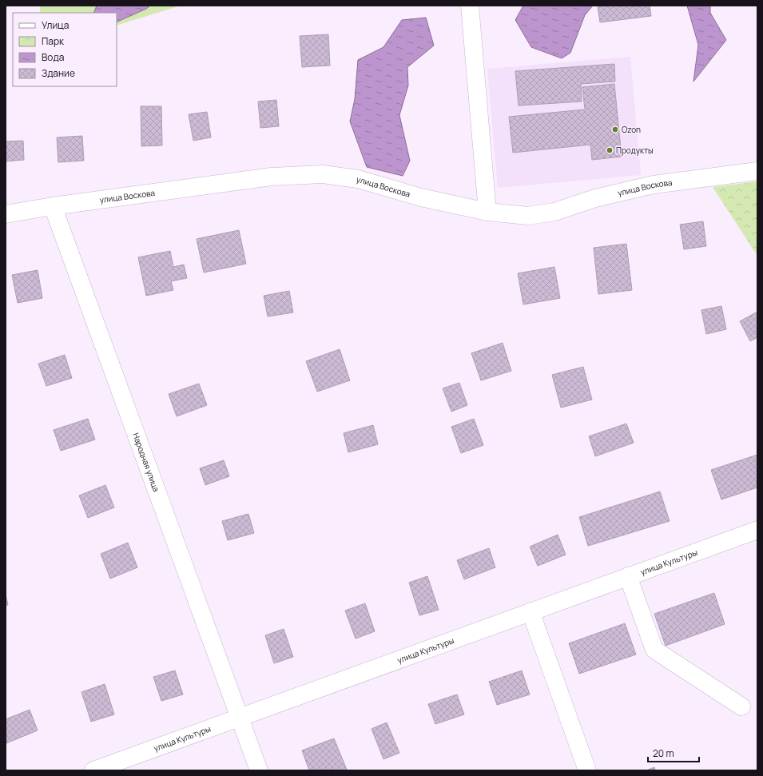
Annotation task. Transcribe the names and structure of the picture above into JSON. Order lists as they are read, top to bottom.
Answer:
{
  "streets": {
    "street": ["улица Воскова", "Народная улица", "улица Культуры"]
  },
  "crossings": [
    ["улица Воскова", "Народная улица"],
    ["Народная улица", "улица Культуры"]
  ],
  "places": ["Ozon", "Продукты"],
  "legend": [
    "Улица",
    "Парк",
    "Вода",
    "Здание"
  ],
  "scale_bar": "20 m"
}
